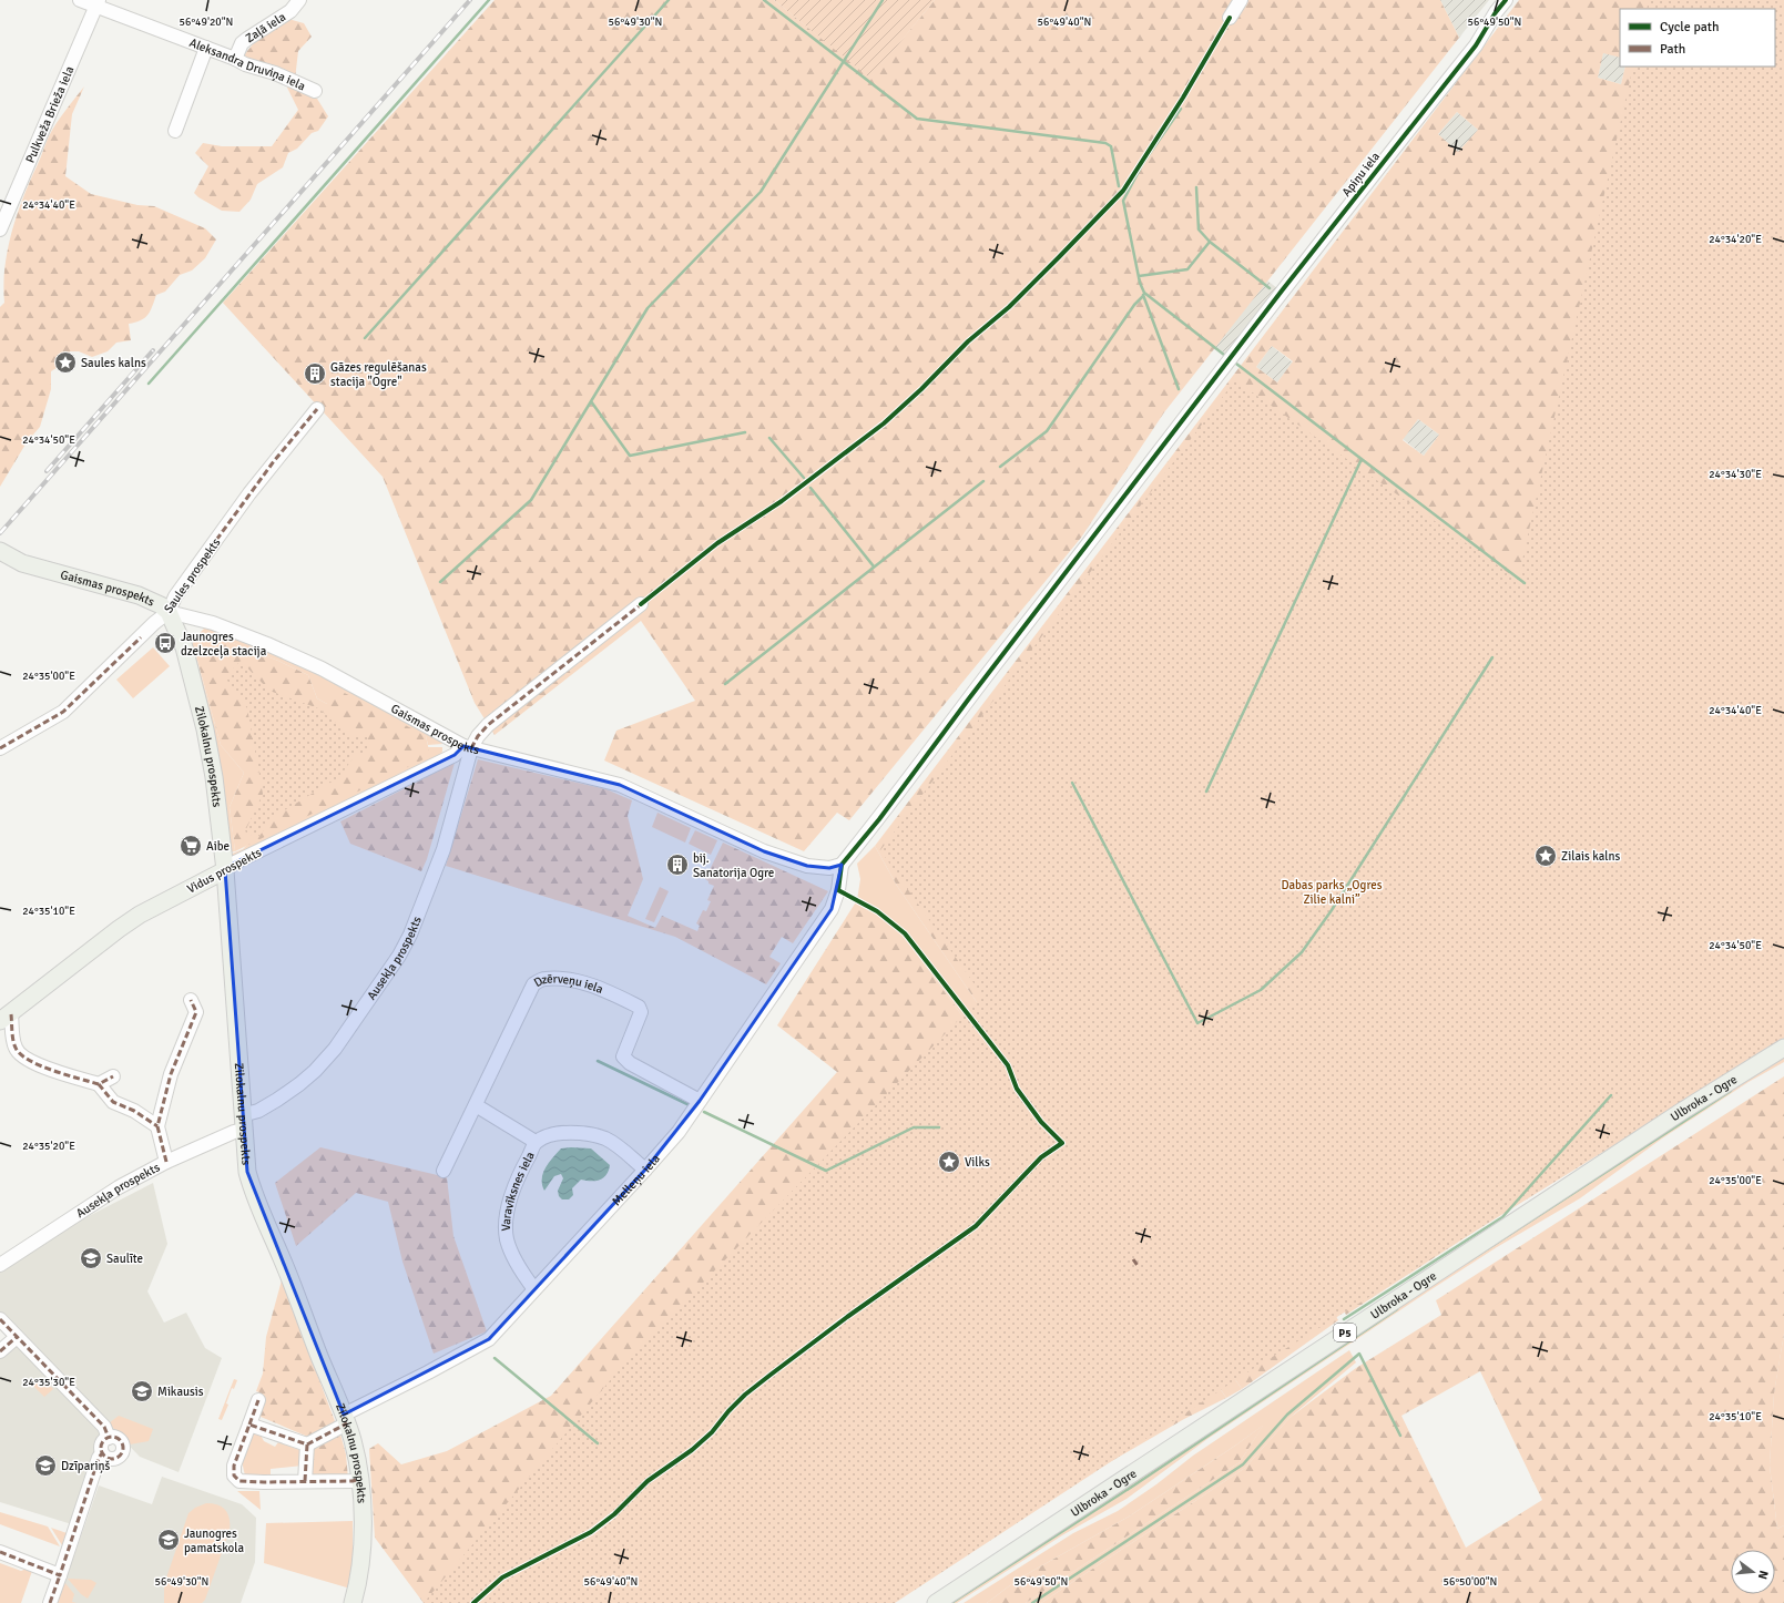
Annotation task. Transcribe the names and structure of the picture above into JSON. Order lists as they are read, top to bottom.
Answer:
{
  "streets": {
    "main road": [
      "Gaismas prospekts",
      "Zilokalnu prospekts",
      "Vidus prospekts",
      "Ulbroka - Ogre",
      "P5"
    ],
    "street": [
      "Zaļā iela",
      "Aleksandra Druviņa iela",
      "Pulkveža Brieža iela",
      "Apiņu iela",
      "Saules prospekts",
      "Ausekļa prospekts",
      "Dzērveņu iela",
      "Melleņu iela",
      "Varavīksnes iela"
    ]
  },
  "crossings": [
    ["Zaļā iela", "Aleksandra Druviņa iela"],
    ["Aleksandra Druviņa iela", "Pulkveža Brieža iela"],
    ["Apiņu iela", "Gaismas prospekts"],
    ["Apiņu iela", "Melleņu iela"],
    ["Saules prospekts", "Gaismas prospekts"],
    ["Saules prospekts", "Zilokalnu prospekts"],
    ["Gaismas prospekts", "Zilokalnu prospekts"],
    ["Gaismas prospekts", "Vidus prospekts"],
    ["Gaismas prospekts", "Ausekļa prospekts"],
    ["Gaismas prospekts", "Melleņu iela"],
    ["Zilokalnu prospekts", "Vidus prospekts"],
    ["Zilokalnu prospekts", "Ausekļa prospekts"],
    ["Zilokalnu prospekts", "Melleņu iela"],
    ["Vidus prospekts", "Ausekļa prospekts"],
    ["Dzērveņu iela", "Melleņu iela"],
    ["Dzērveņu iela", "Varavīksnes iela"],
    ["Melleņu iela", "Varavīksnes iela"]
  ],
  "parks": ["Dabas parks „Ogres Zilie kalni”"],
  "places": {
    "place": ["Saules kalns", "Zilais kalns", "Vilks"],
    "building": ["Gāzes regulēšanas stacija \"Ogre\"", "bij. Sanatorija Ogre"],
    "bus stop": ["Jaunogres dzelzceļa stacija"],
    "supermarket": ["Aibe"],
    "school or university": [
      "Saulīte",
      "Mikausis",
      "Dzīpariņš",
      "Jaunogres pamatskola"
    ]
  },
  "legend": ["Cycle path", "Path"],
  "north": "right",
  "coordinates": [
    "56°49'20\"N",
    "56°49'30\"N",
    "56°49'40\"N",
    "56°49'50\"N",
    "24°34'40\"E",
    "24°34'20\"E",
    "24°34'50\"E",
    "24°34'30\"E",
    "24°35'00\"E",
    "24°35'10\"E",
    "24°35'20\"E",
    "24°35'30\"E",
    "56°50'00\"N"
  ]
}
